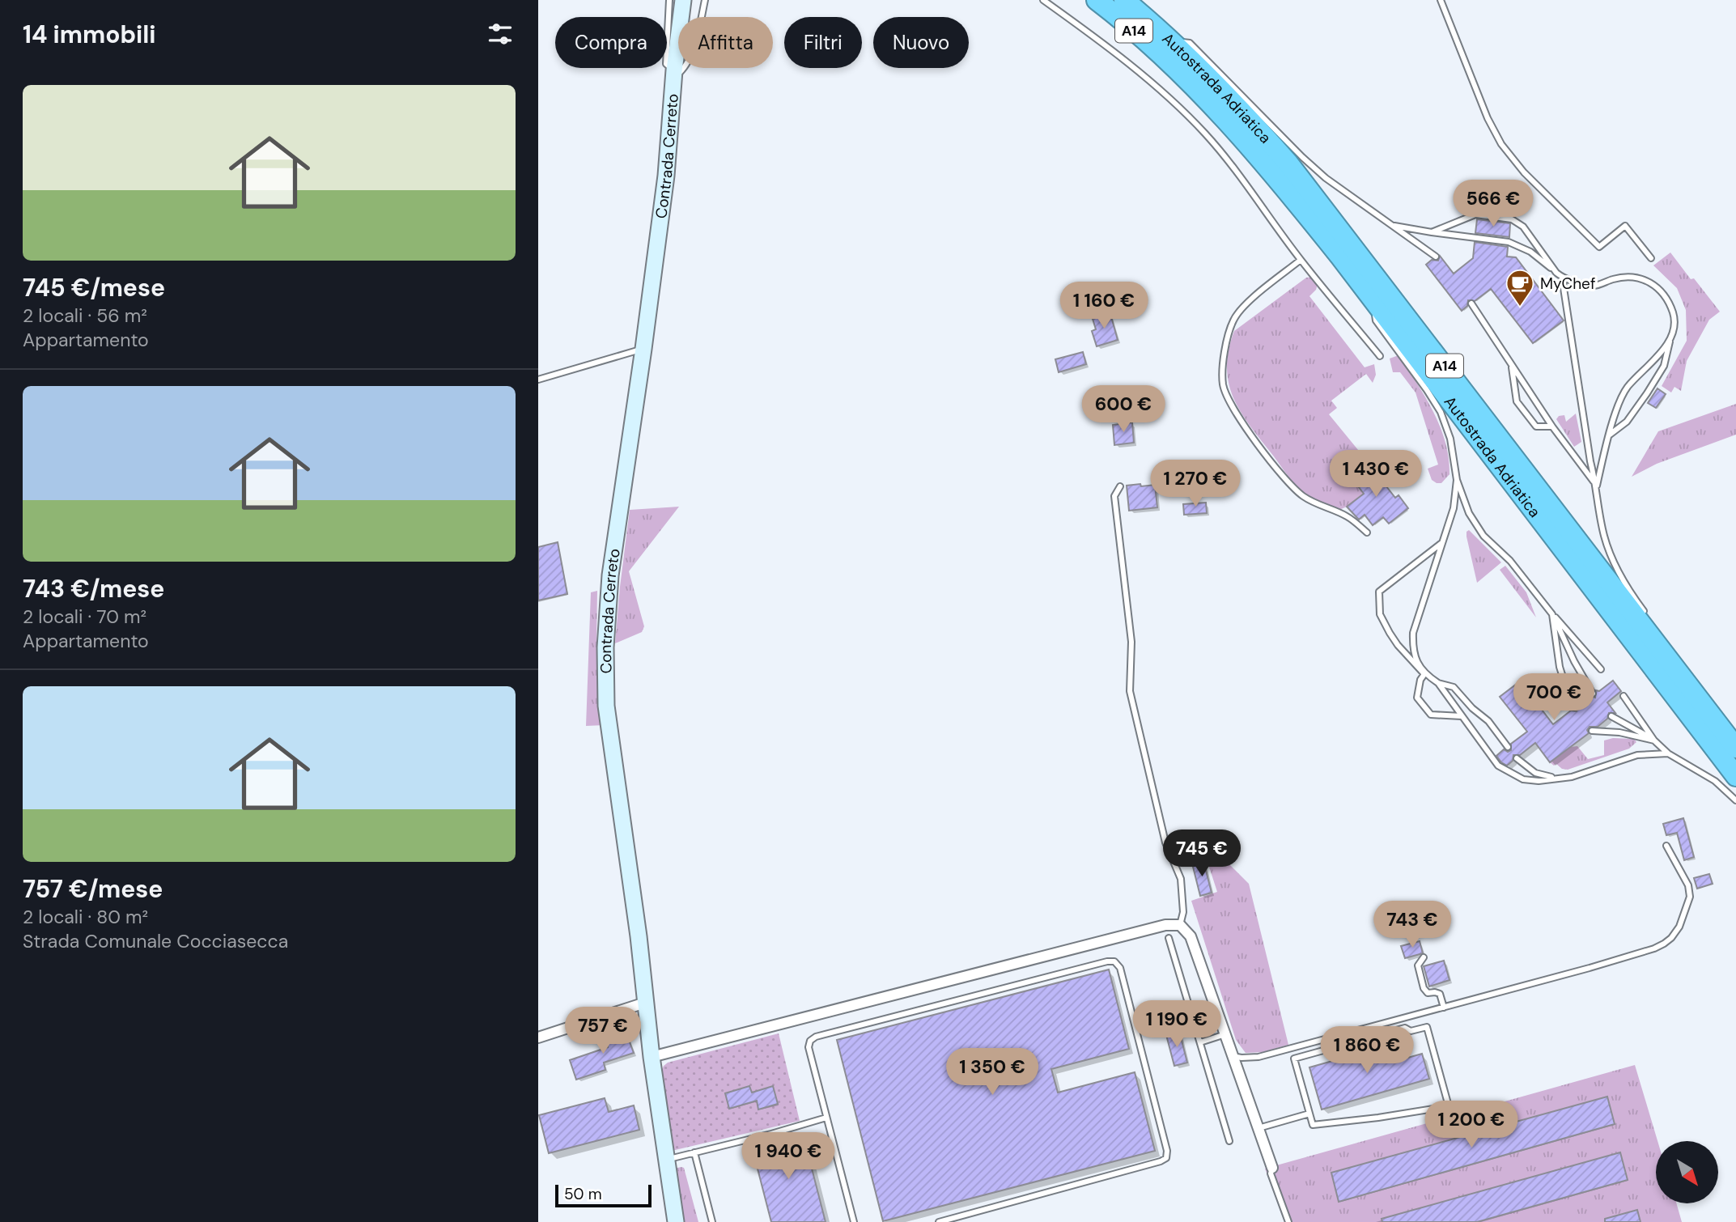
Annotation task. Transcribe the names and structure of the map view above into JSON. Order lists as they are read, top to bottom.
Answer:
{
  "streets": {
    "highway": ["A14", "Autostrada Adriatica"],
    "main road": ["Contrada Cerreto"]
  },
  "places": {
    "cafe": ["MyChef"]
  },
  "scale_bar": "50 m",
  "north": "bottom right",
  "page": {
    "heading": "14 immobili",
    "chip": [
      "Compra",
      "Affitta",
      "Filtri",
      "Nuovo"
    ],
    "list": [
      {
        "name": "745 €/mese",
        "note": "2 locali · 56 m² · Appartamento"
      },
      {
        "name": "743 €/mese",
        "note": "2 locali · 70 m² · Appartamento"
      },
      {
        "name": "757 €/mese",
        "note": "2 locali · 80 m² · Strada Comunale Cocciasecca"
      }
    ],
    "price": [
      "566 €",
      "1 160 €",
      "600 €",
      "1 430 €",
      "1 270 €",
      "700 €",
      "745 €",
      "743 €",
      "1 190 €",
      "757 €",
      "1 860 €",
      "1 350 €",
      "1 200 €",
      "1 940 €"
    ],
    "scale": "50 m"
  }
}
